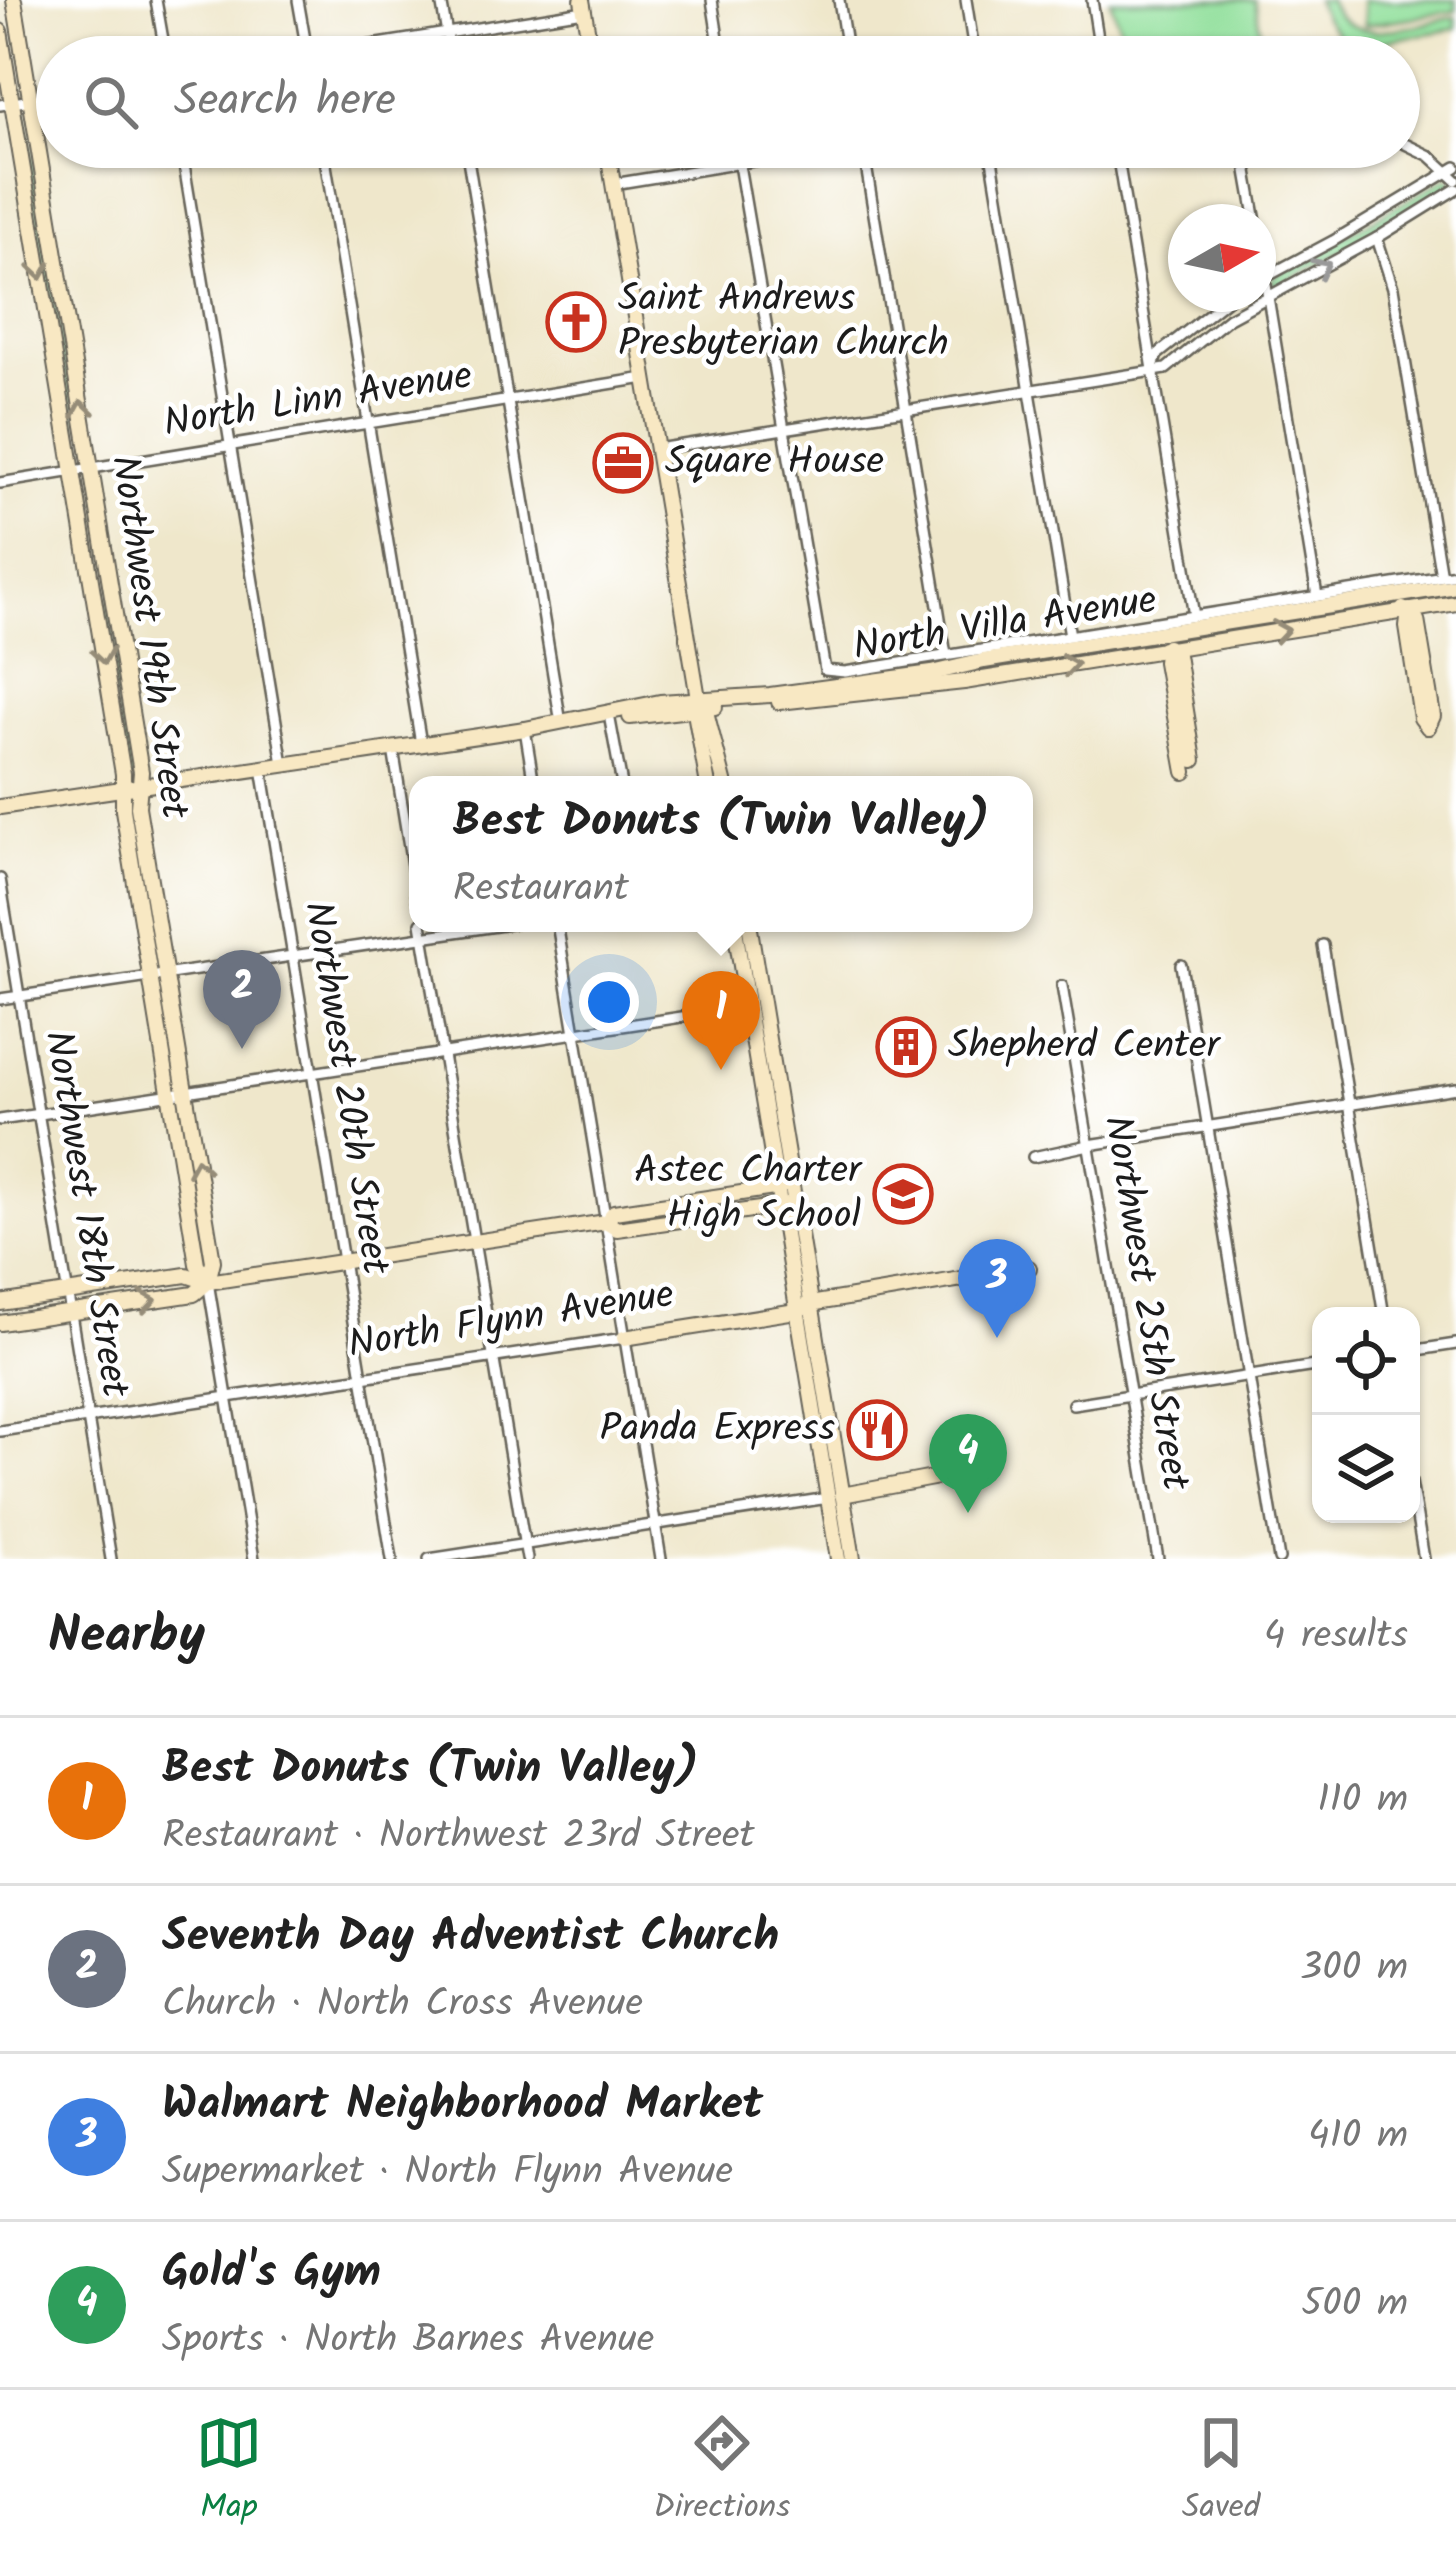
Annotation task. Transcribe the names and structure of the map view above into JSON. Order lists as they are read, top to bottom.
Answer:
{
  "streets": {
    "street": [
      "North Linn Avenue",
      "North Villa Avenue",
      "Northwest 19th Street",
      "Northwest 20th Street",
      "Northwest 18th Street",
      "Northwest 25th Street",
      "North Flynn Avenue"
    ]
  },
  "crossings": [
    ["North Linn Avenue", "Northwest 19th Street"],
    ["North Villa Avenue", "Northwest 19th Street"],
    ["North Villa Avenue", "Northwest 20th Street"],
    ["Northwest 19th Street", "North Flynn Avenue"],
    ["Northwest 20th Street", "North Flynn Avenue"],
    ["Northwest 18th Street", "North Flynn Avenue"]
  ],
  "places": {
    "church": ["Saint Andrews Presbyterian Church"],
    "office": ["Square House"],
    "building": ["Shepherd Center"],
    "school or university": ["Astec Charter High School"],
    "restaurant": ["Panda Express"]
  },
  "north": "right",
  "page": {
    "search": "Search here",
    "popup": ["Best Donuts (Twin Valley)", "Restaurant"],
    "pins": [
      "2",
      "1",
      "3",
      "4"
    ],
    "heading": ["Nearby", "4 results"],
    "list": [
      {
        "mark": "1",
        "name": "Best Donuts (Twin Valley)",
        "note": "Restaurant · Northwest 23rd Street",
        "value": "110 m"
      },
      {
        "mark": "2",
        "name": "Seventh Day Adventist Church",
        "note": "Church · North Cross Avenue",
        "value": "300 m"
      },
      {
        "mark": "3",
        "name": "Walmart Neighborhood Market",
        "note": "Supermarket · North Flynn Avenue",
        "value": "410 m"
      },
      {
        "mark": "4",
        "name": "Gold's Gym",
        "note": "Sports · North Barnes Avenue",
        "value": "500 m"
      }
    ],
    "nav": ["Map", "Directions", "Saved"]
  }
}
